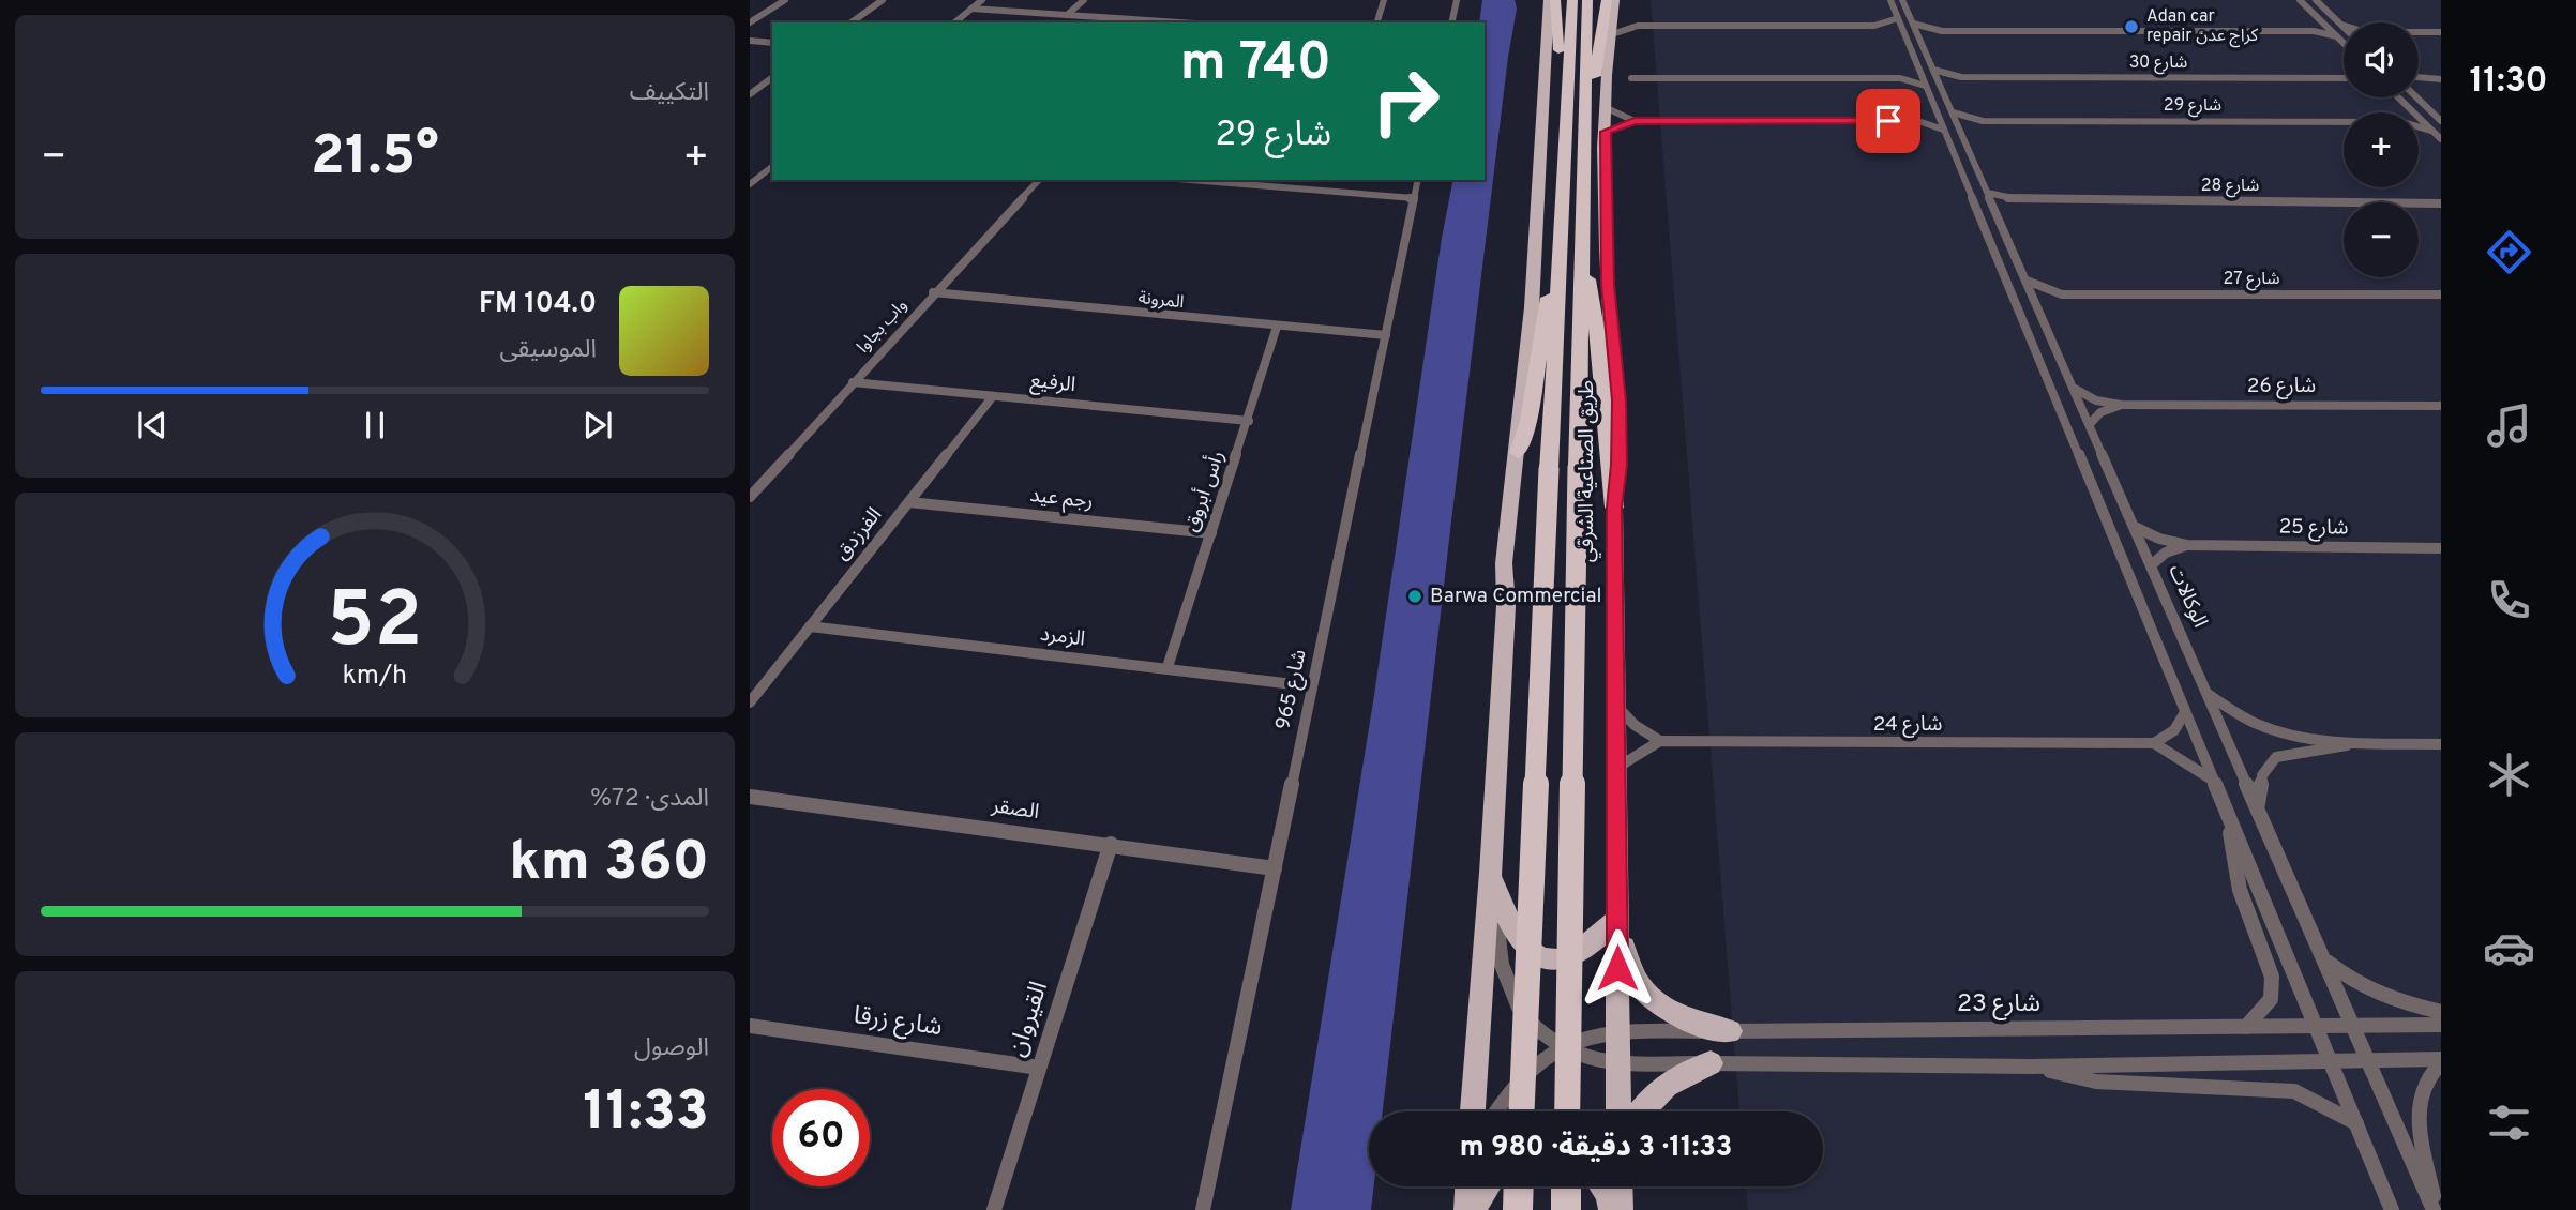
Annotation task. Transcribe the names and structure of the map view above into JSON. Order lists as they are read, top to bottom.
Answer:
{
  "streets": {
    "highway": ["طريق الصناعية الشرقي"],
    "street": [
      "شارع 30",
      "شارع 29",
      "شارع 28",
      "شارع 27",
      "المرونة",
      "واب بجاوا",
      "الرفيع",
      "شارع 26",
      "رأس أبروق",
      "رجم عيد",
      "شارع 25",
      "الفرزدق",
      "الوكالات",
      "الزمرد",
      "شارع 965",
      "شارع 24",
      "الصقر",
      "شارع 23",
      "القيروان",
      "شارع زرقا"
    ]
  },
  "crossings": [
    ["شارع 30", "الوكالات"],
    ["شارع 29", "الوكالات"],
    ["شارع 28", "الوكالات"],
    ["شارع 27", "الوكالات"],
    ["المرونة", "واب بجاوا"],
    ["المرونة", "رأس أبروق"],
    ["المرونة", "شارع 965"],
    ["واب بجاوا", "الرفيع"],
    ["الرفيع", "رأس أبروق"],
    ["الرفيع", "الفرزدق"],
    ["شارع 26", "الوكالات"],
    ["طريق الصناعية الشرقي", "شارع 23"],
    ["رأس أبروق", "رجم عيد"],
    ["رأس أبروق", "الزمرد"],
    ["رجم عيد", "الفرزدق"],
    ["شارع 25", "الوكالات"],
    ["الفرزدق", "الزمرد"],
    ["الوكالات", "شارع 23"],
    ["الزمرد", "شارع 965"],
    ["شارع 965", "الصقر"],
    ["الصقر", "القيروان"],
    ["القيروان", "شارع زرقا"]
  ],
  "places": ["Adan car repair كراج عدن", "Barwa Commercial"],
  "page": {
    "tabs": "11:30",
    "tile": [
      "التكييف",
      ["المدى · 72%", "360 km"],
      ["الوصول", "11:33"]
    ],
    "map_buttons": ["+", "−"],
    "turn": ["740 m", "شارع 29"],
    "heat": ["−", "21.5°", "+"],
    "song": ["104.0 FM", "الموسيقى"],
    "limit": "60",
    "trip": "11:33 · 3 دقيقة · 980 m",
    "gauge": ["52", "km/h"]
  }
}
